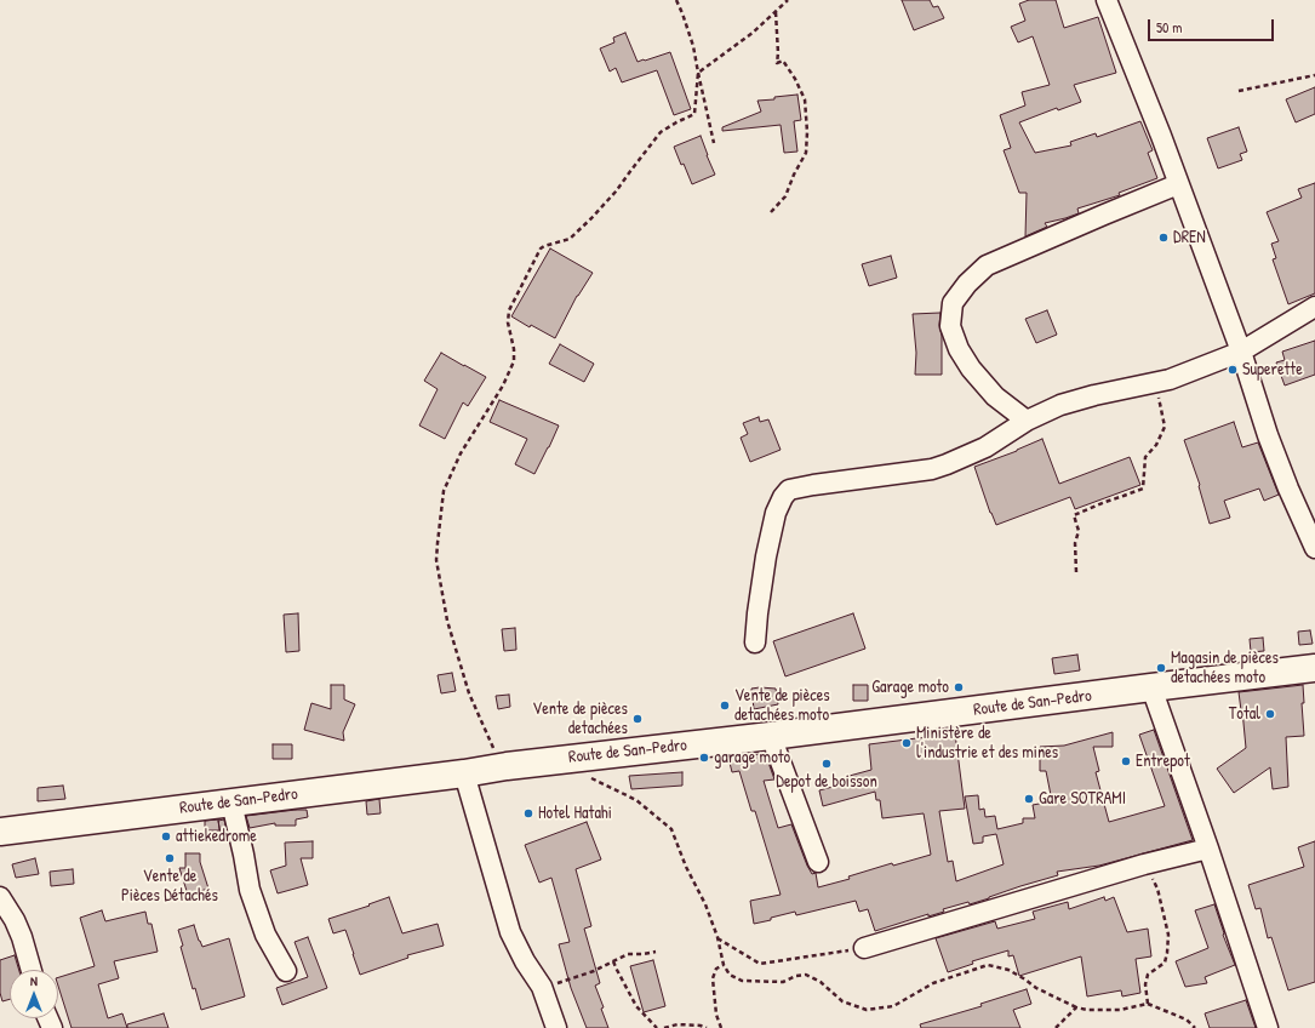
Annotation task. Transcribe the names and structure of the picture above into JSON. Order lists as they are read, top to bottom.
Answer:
{
  "streets": {
    "main road": ["Route de San-Pedro"]
  },
  "places": [
    "DREN",
    "Superette",
    "Magasin de pièces detachées moto",
    "Garage moto",
    "Vente de pièces detachées moto",
    "Total",
    "Vente de pièces detachées",
    "Ministère de l'industrie et des mines",
    "garage moto",
    "Entrepot",
    "Depot de boisson",
    "Gare SOTRAMI",
    "Hotel Hatahi",
    "attiekedrome",
    "Vente de Pièces Détachés"
  ],
  "scale_bar": "50 m",
  "north": "top"
}
